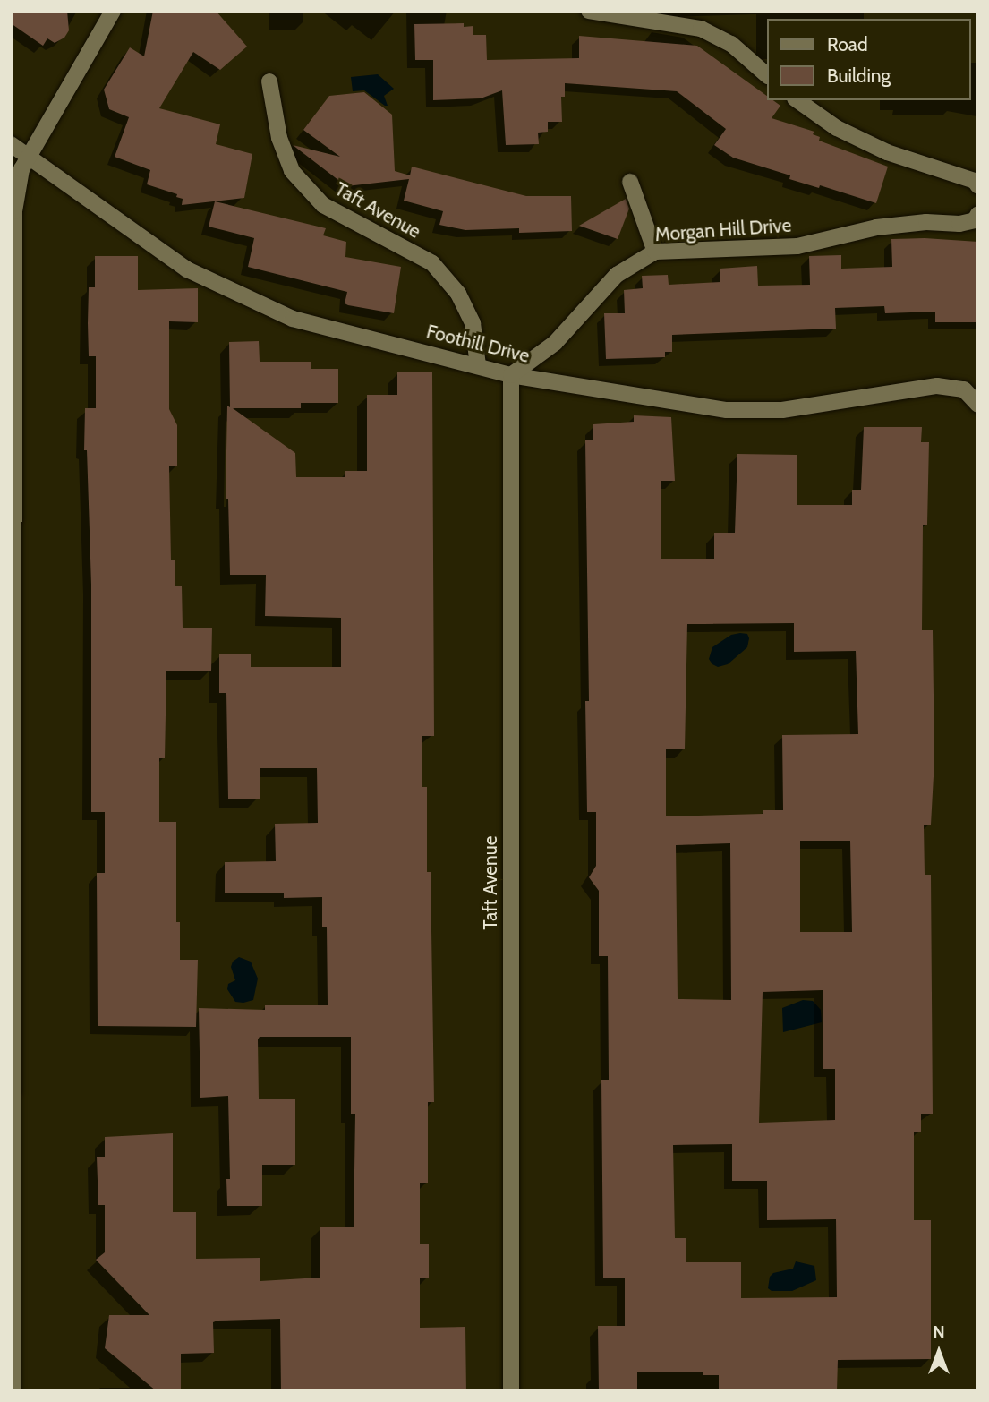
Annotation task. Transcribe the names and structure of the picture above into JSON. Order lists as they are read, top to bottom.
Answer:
{
  "streets": {
    "street": ["Taft Avenue", "Morgan Hill Drive", "Foothill Drive"]
  },
  "crossings": [
    ["Taft Avenue", "Morgan Hill Drive"],
    ["Taft Avenue", "Foothill Drive"],
    ["Morgan Hill Drive", "Foothill Drive"]
  ],
  "legend": ["Road", "Building"],
  "north": "top"
}
